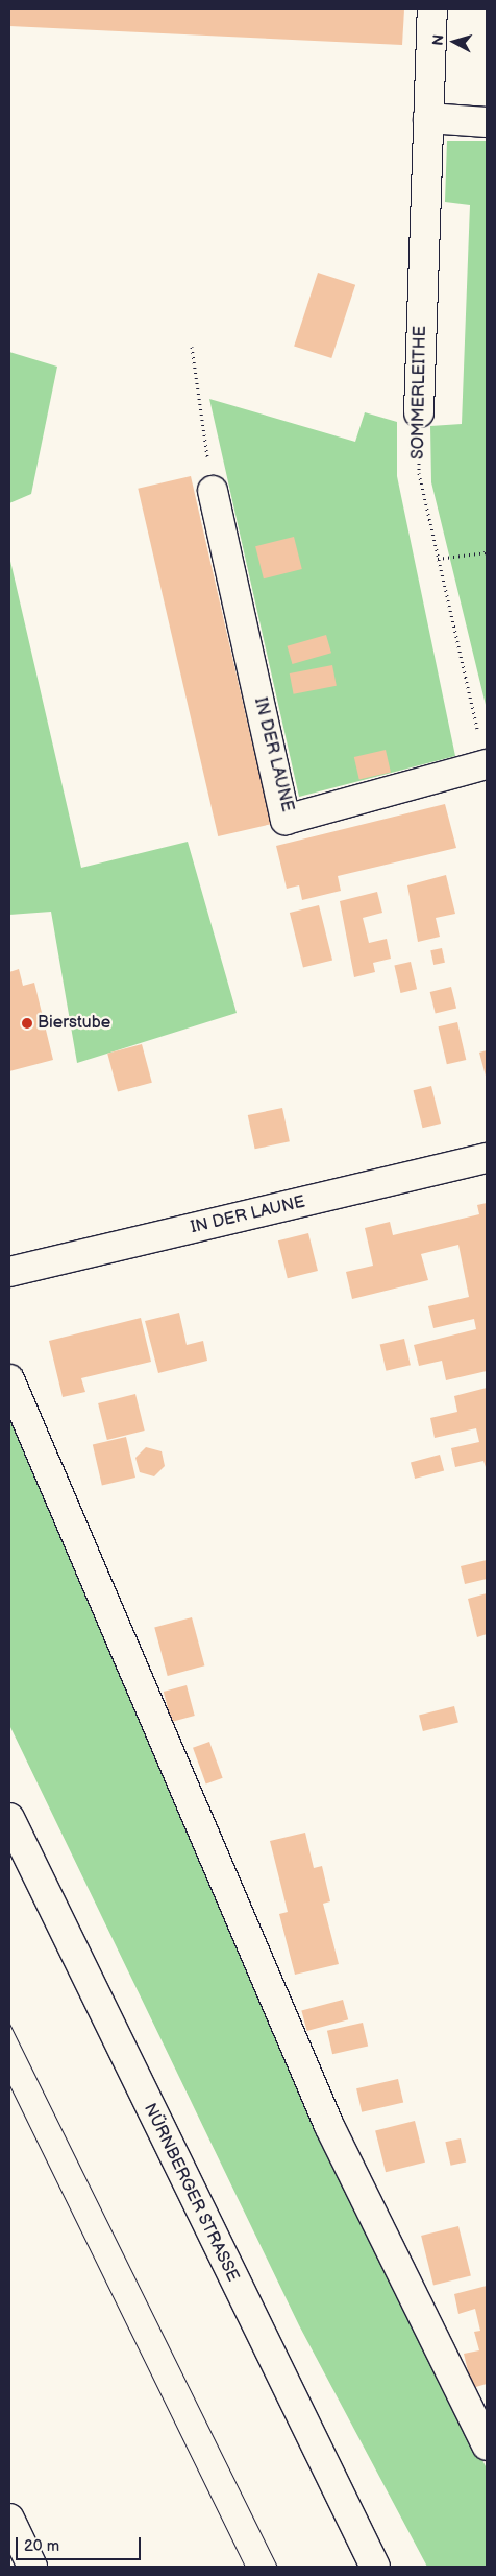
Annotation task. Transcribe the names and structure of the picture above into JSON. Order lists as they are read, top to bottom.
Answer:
{
  "streets": {
    "street": ["SOMMERLEITHE", "IN DER LAUNE", "NÜRNBERGER STRASSE"]
  },
  "crossings": [
    ["SOMMERLEITHE", "IN DER LAUNE"]
  ],
  "places": ["Bierstube"],
  "scale_bar": "20 m",
  "north": "left"
}
